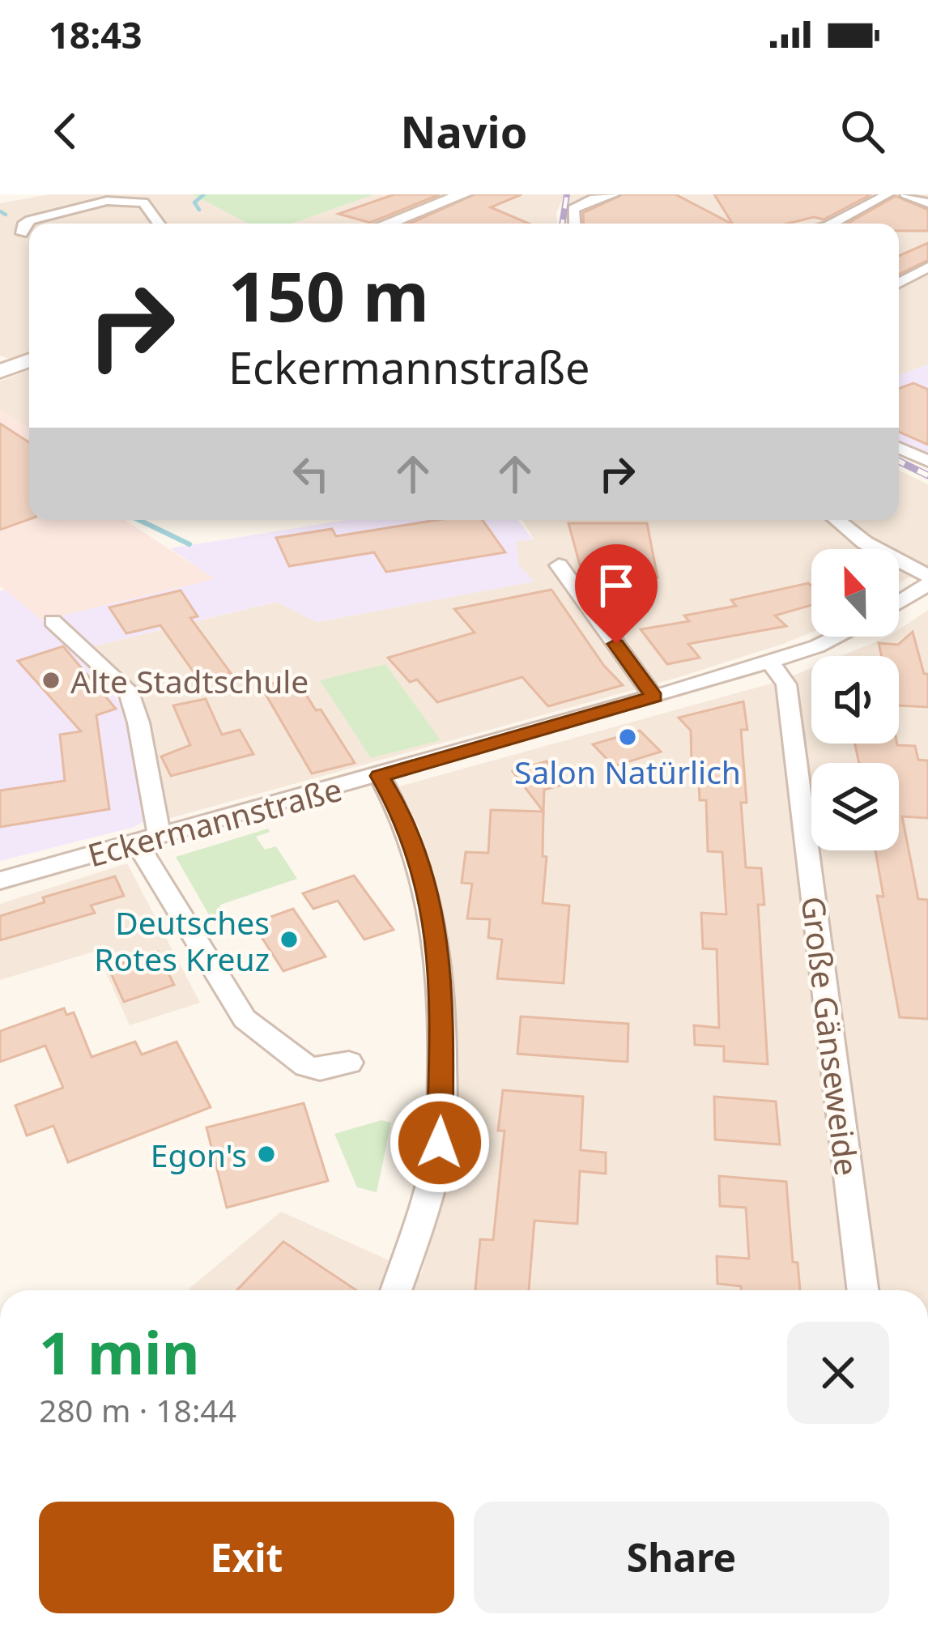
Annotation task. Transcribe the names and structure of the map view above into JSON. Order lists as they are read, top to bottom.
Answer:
{
  "streets": {
    "street": ["Eckermannstraße", "Große Gänseweide"]
  },
  "crossings": [
    ["Eckermannstraße", "Große Gänseweide"]
  ],
  "places": [
    "Alte Stadtschule",
    "Salon Natürlich",
    "Deutsches Rotes Kreuz",
    "Egon's"
  ],
  "north": "top",
  "page": {
    "status": "18:43",
    "header": "Navio",
    "turn": ["150 m", "Eckermannstraße"],
    "heading": ["1 min", "280 m · 18:44"],
    "buttons": ["Exit", "Share"]
  }
}
